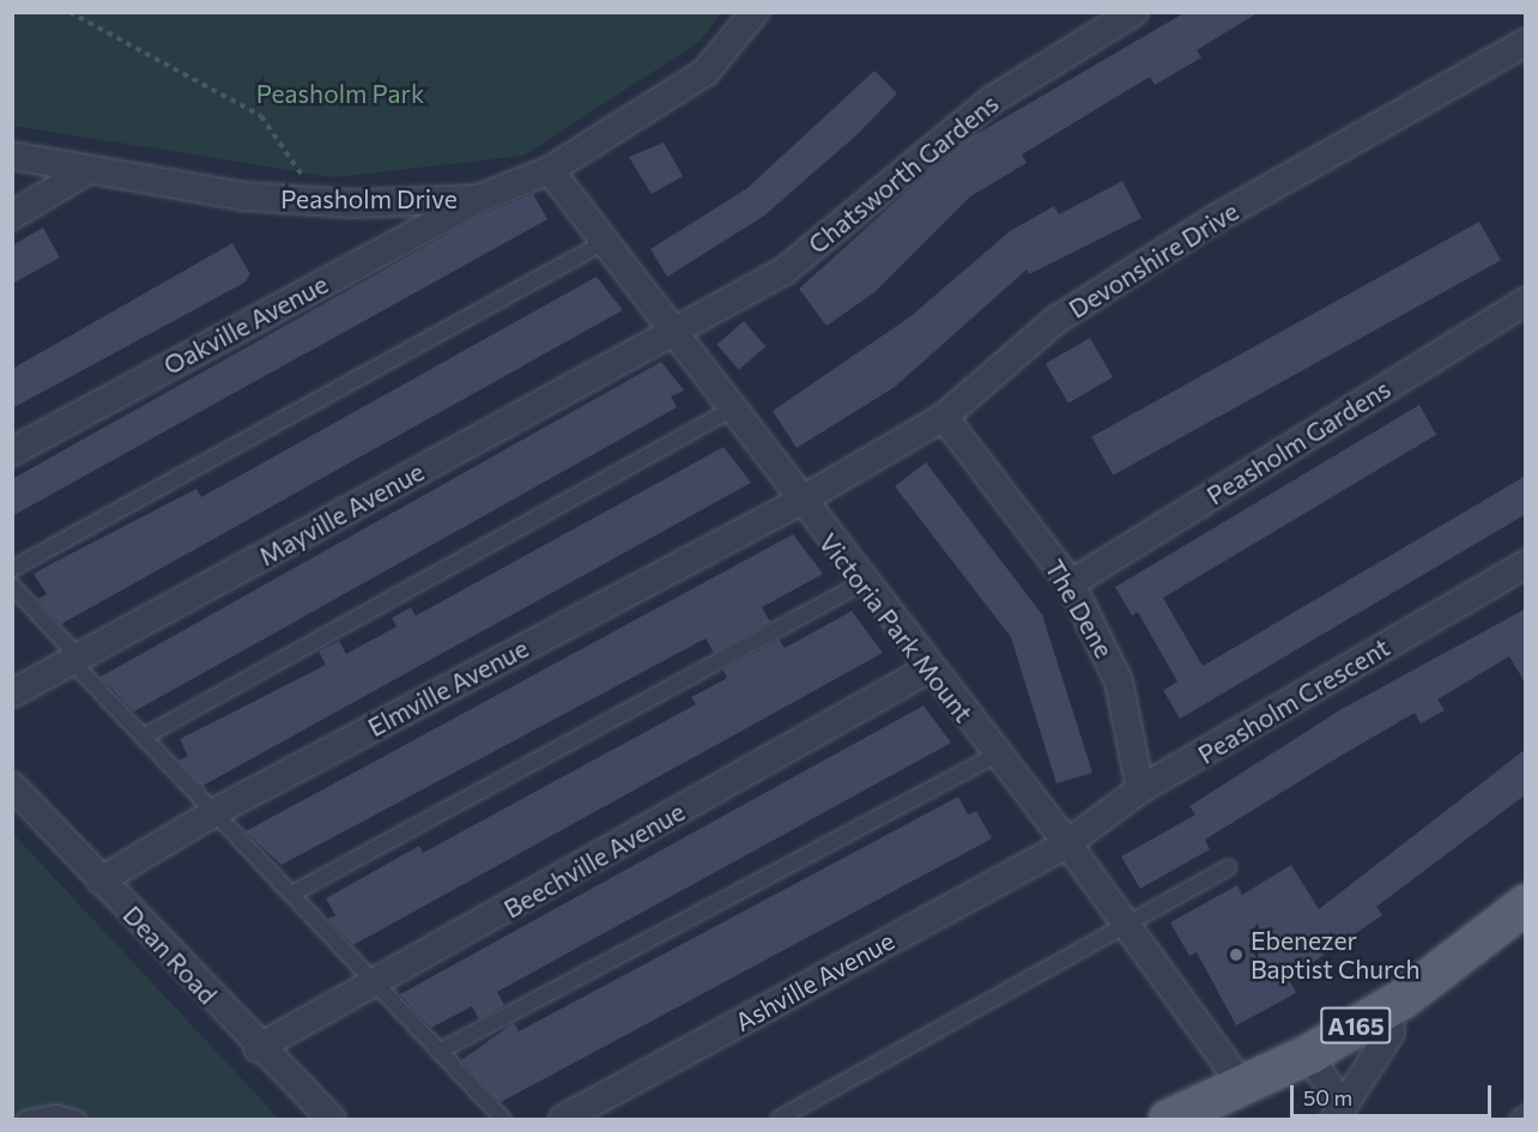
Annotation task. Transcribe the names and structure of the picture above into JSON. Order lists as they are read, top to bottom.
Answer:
{
  "streets": {
    "main road": ["A165"],
    "street": [
      "Chatsworth Gardens",
      "Peasholm Drive",
      "Devonshire Drive",
      "Oakville Avenue",
      "Peasholm Gardens",
      "Mayville Avenue",
      "The Dene",
      "Victoria Park Mount",
      "Elmville Avenue",
      "Peasholm Crescent",
      "Beechville Avenue",
      "Dean Road",
      "Ashville Avenue"
    ]
  },
  "crossings": [
    ["Chatsworth Gardens", "Mayville Avenue"],
    ["Chatsworth Gardens", "Victoria Park Mount"],
    ["Peasholm Drive", "Oakville Avenue"],
    ["Peasholm Drive", "Victoria Park Mount"],
    ["Devonshire Drive", "The Dene"],
    ["Devonshire Drive", "Victoria Park Mount"],
    ["Devonshire Drive", "Elmville Avenue"],
    ["Peasholm Gardens", "The Dene"],
    ["Mayville Avenue", "Victoria Park Mount"],
    ["The Dene", "Peasholm Crescent"],
    ["Victoria Park Mount", "Elmville Avenue"],
    ["Victoria Park Mount", "Peasholm Crescent"],
    ["Victoria Park Mount", "Beechville Avenue"],
    ["Victoria Park Mount", "Ashville Avenue"],
    ["Victoria Park Mount", "A165"],
    ["Elmville Avenue", "Dean Road"],
    ["Peasholm Crescent", "Ashville Avenue"],
    ["Beechville Avenue", "Dean Road"]
  ],
  "parks": ["Peasholm Park"],
  "places": ["Ebenezer Baptist Church"],
  "scale_bar": "50 m"
}
